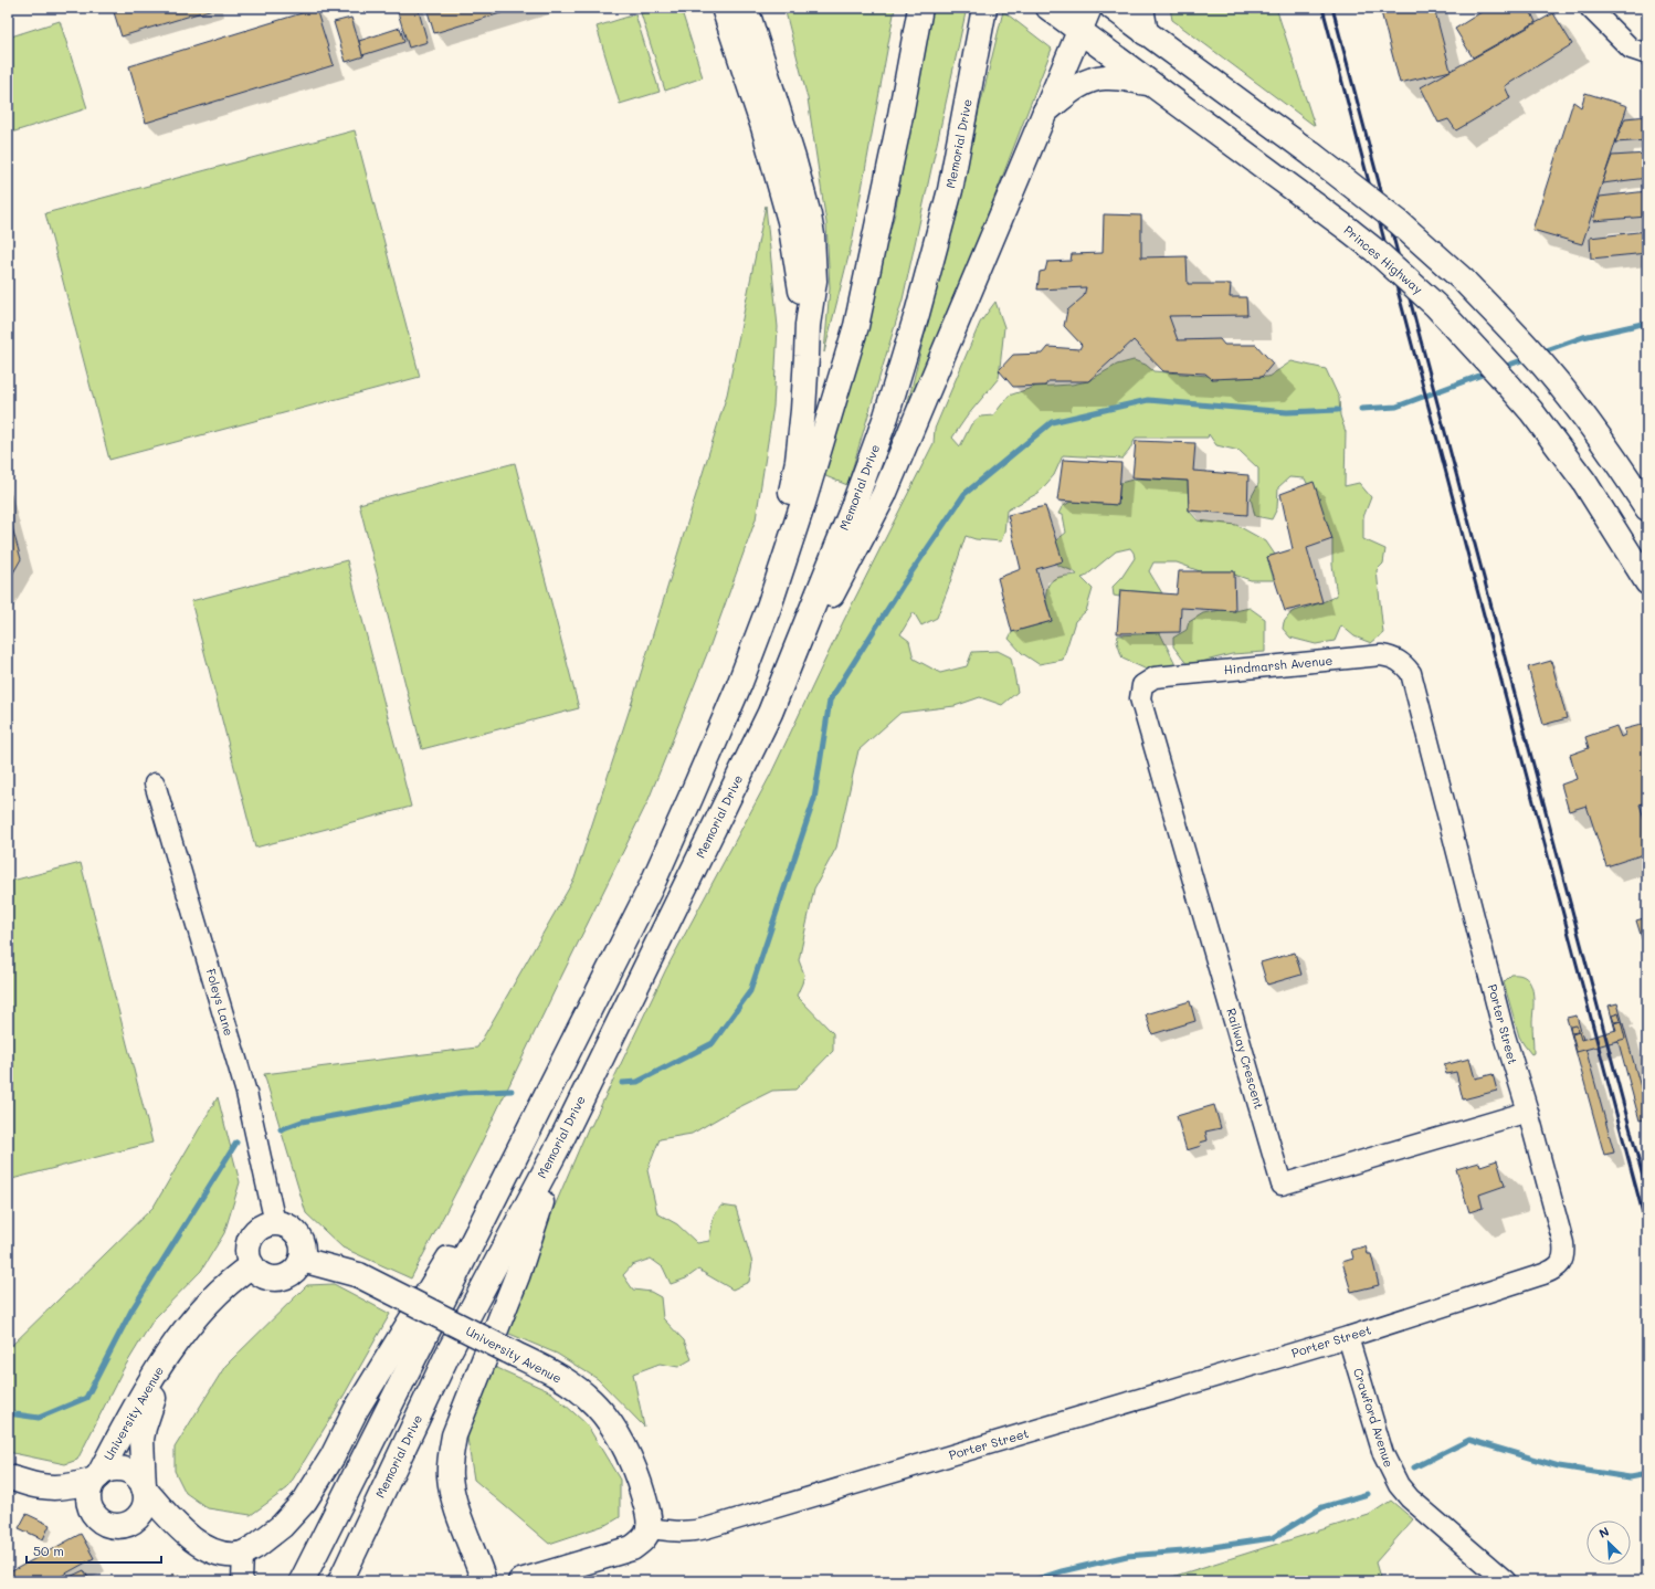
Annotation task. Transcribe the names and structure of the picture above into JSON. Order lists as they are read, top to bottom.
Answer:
{
  "streets": {
    "main road": ["Memorial Drive", "Princes Highway", "University Avenue"],
    "street": [
      "Hindmarsh Avenue",
      "Foleys Lane",
      "Porter Street",
      "Railway Crescent",
      "Crawford Avenue"
    ]
  },
  "crossings": [
    ["Hindmarsh Avenue", "Porter Street"],
    ["Hindmarsh Avenue", "Railway Crescent"],
    ["Foleys Lane", "University Avenue"],
    ["Porter Street", "Railway Crescent"],
    ["Porter Street", "University Avenue"],
    ["Porter Street", "Crawford Avenue"]
  ],
  "scale_bar": "50 m",
  "north": "top left"
}
